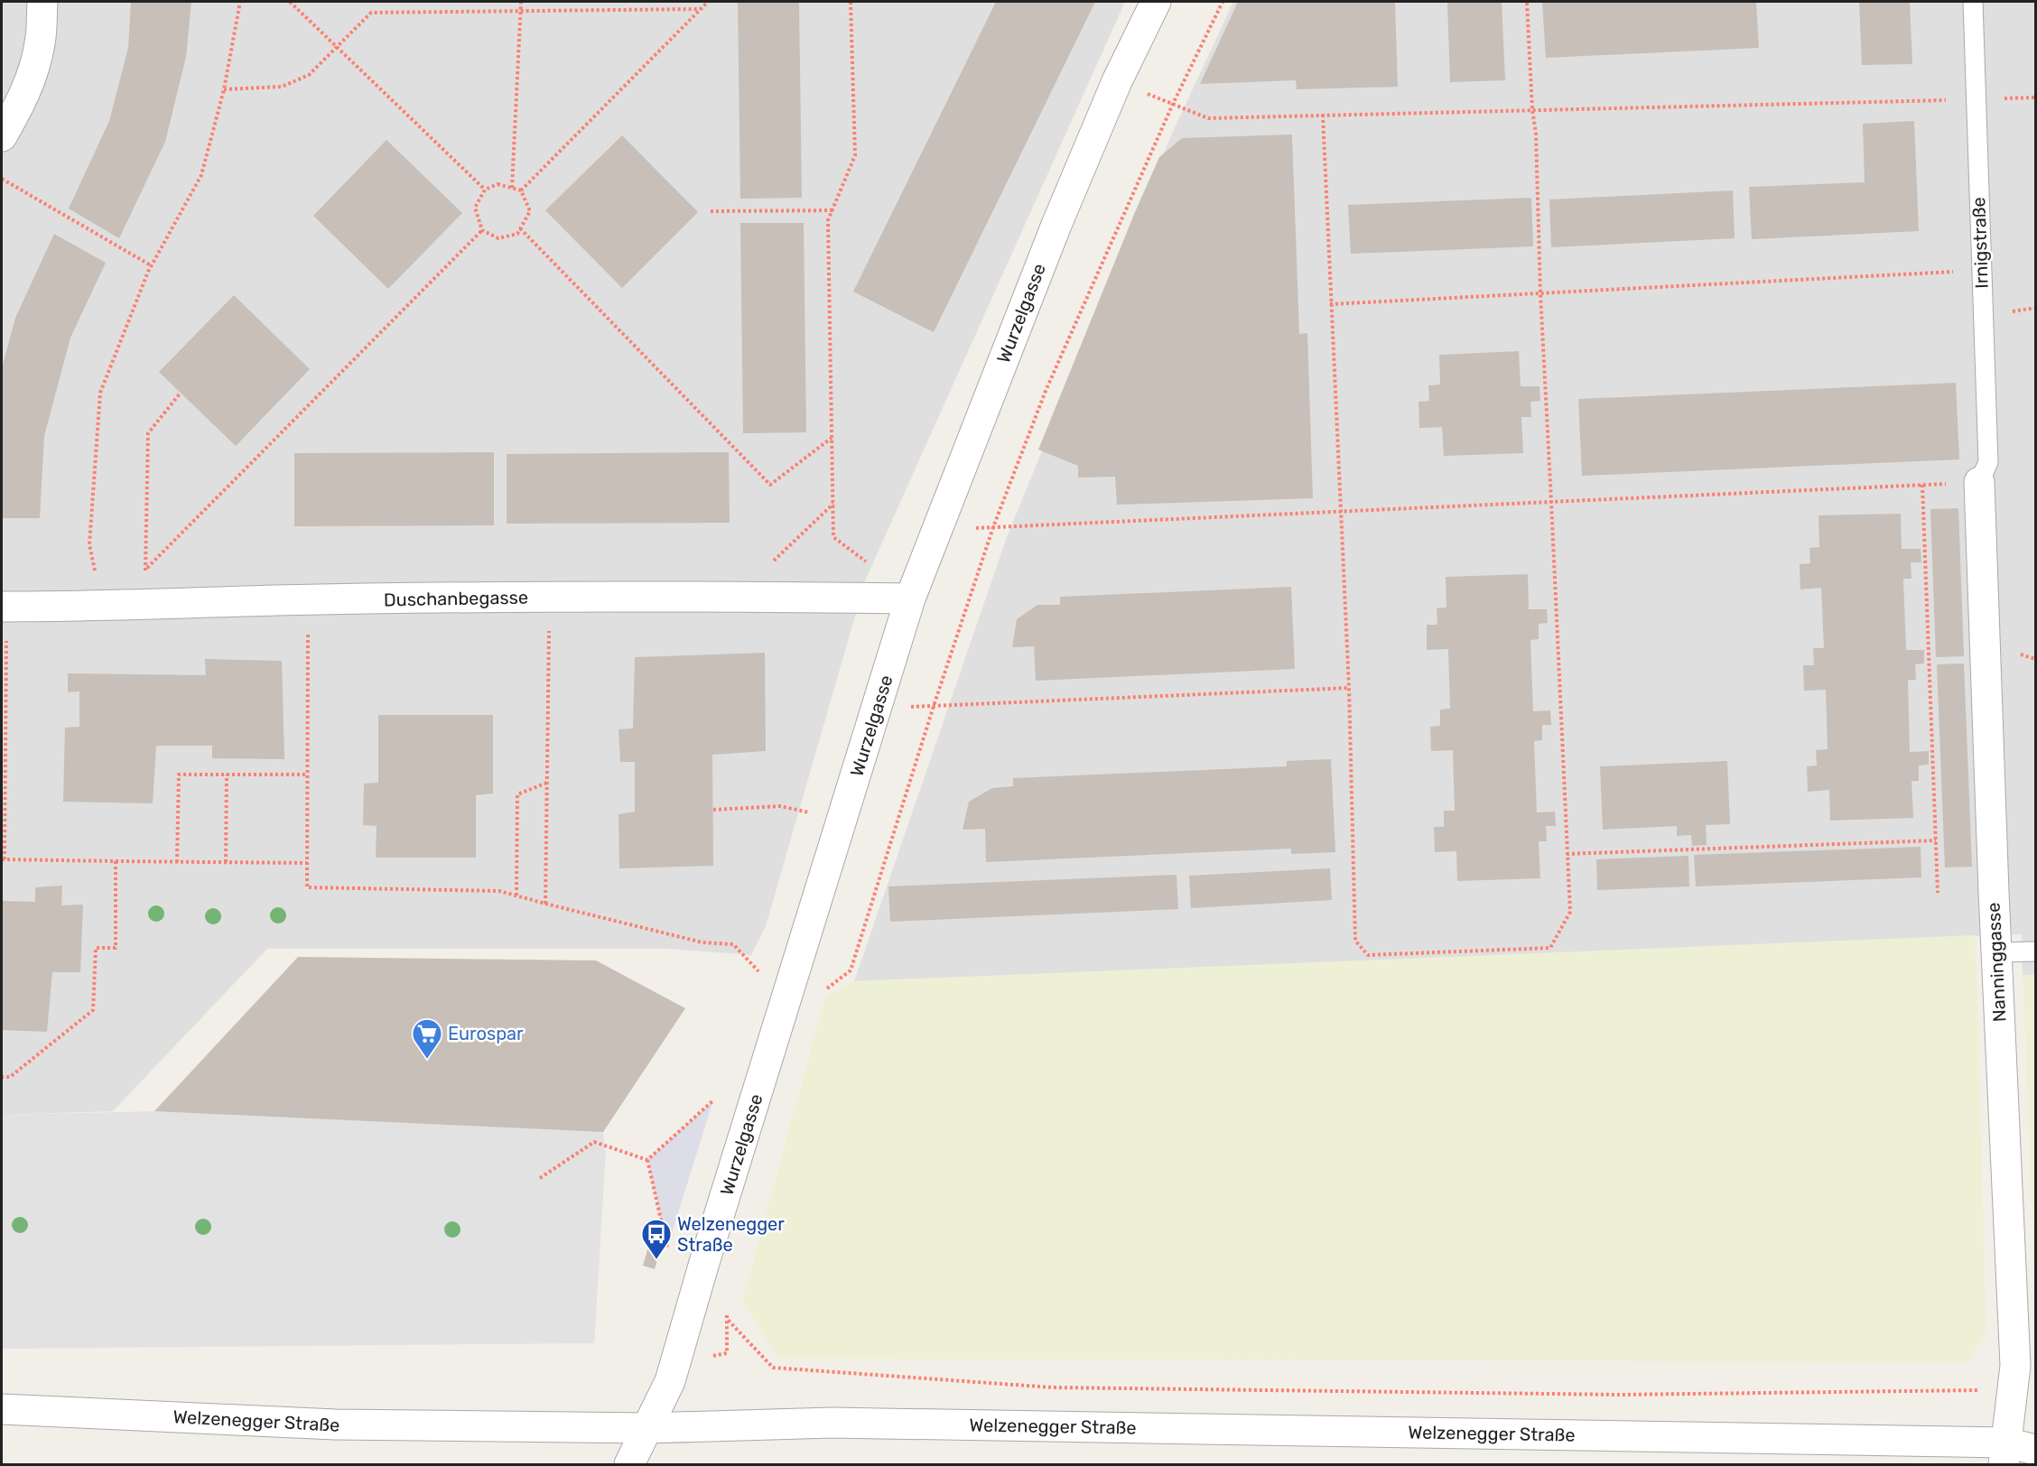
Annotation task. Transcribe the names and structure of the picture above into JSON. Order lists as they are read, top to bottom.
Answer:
{
  "streets": {
    "street": [
      "Wurzelgasse",
      "Duschanbegasse",
      "Nanninggasse",
      "Welzenegger Straße"
    ],
    "lane": ["Irnigstraße"]
  },
  "crossings": [
    ["Irnigstraße", "Nanninggasse"],
    ["Wurzelgasse", "Duschanbegasse"],
    ["Wurzelgasse", "Welzenegger Straße"],
    ["Nanninggasse", "Welzenegger Straße"]
  ],
  "places": {
    "supermarket": ["Eurospar"],
    "bus stop": ["Welzenegger Straße"]
  }
}
